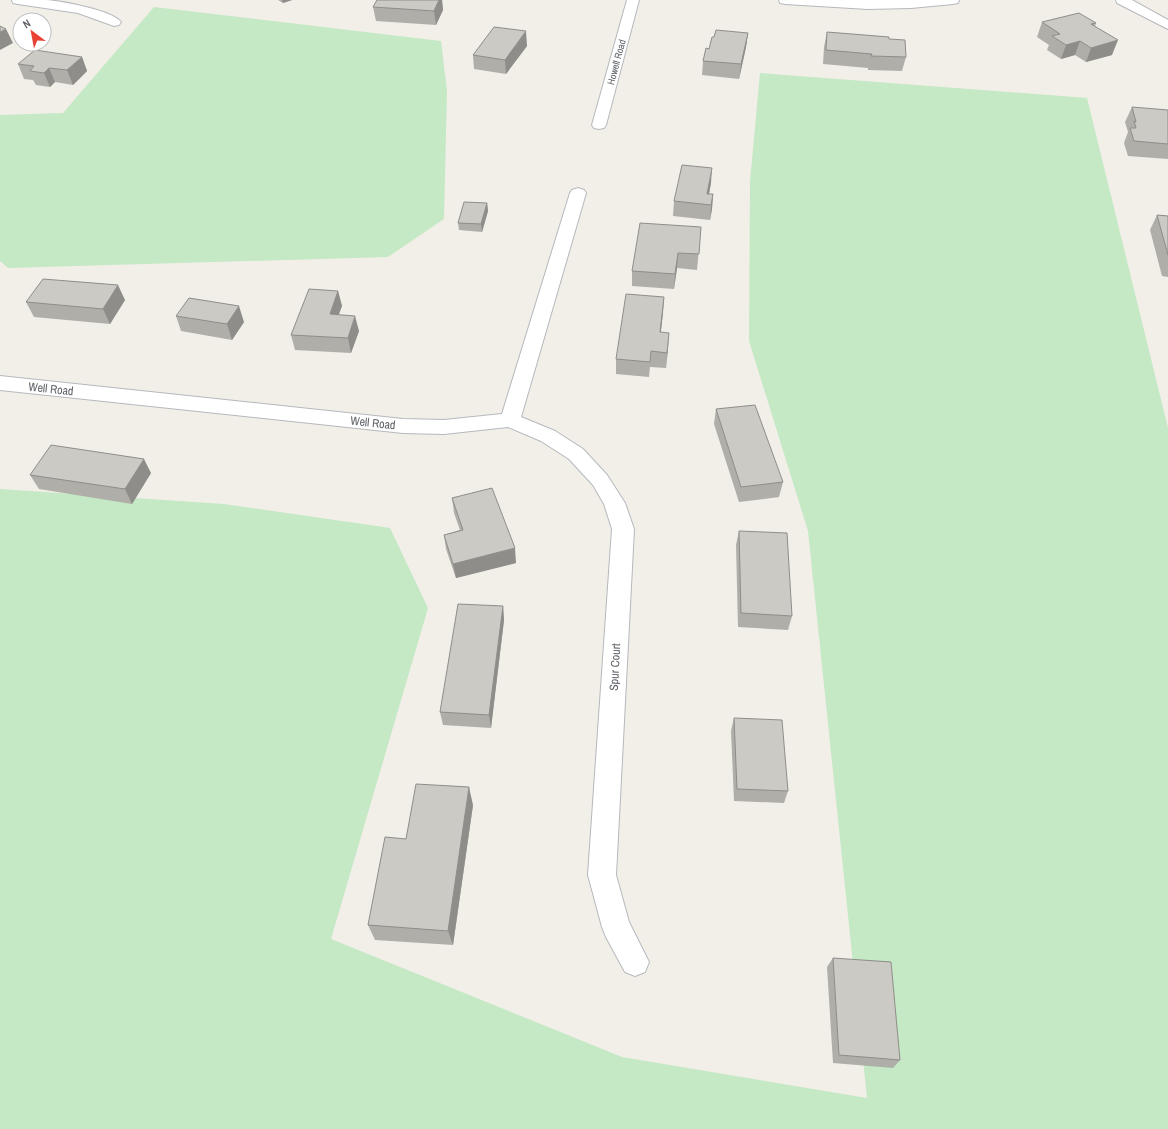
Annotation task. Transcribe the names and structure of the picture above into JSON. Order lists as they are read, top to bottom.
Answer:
{
  "streets": {
    "street": ["Howell Road", "Well Road", "Spur Court"]
  },
  "crossings": [
    ["Well Road", "Spur Court"]
  ],
  "north": "top left"
}
